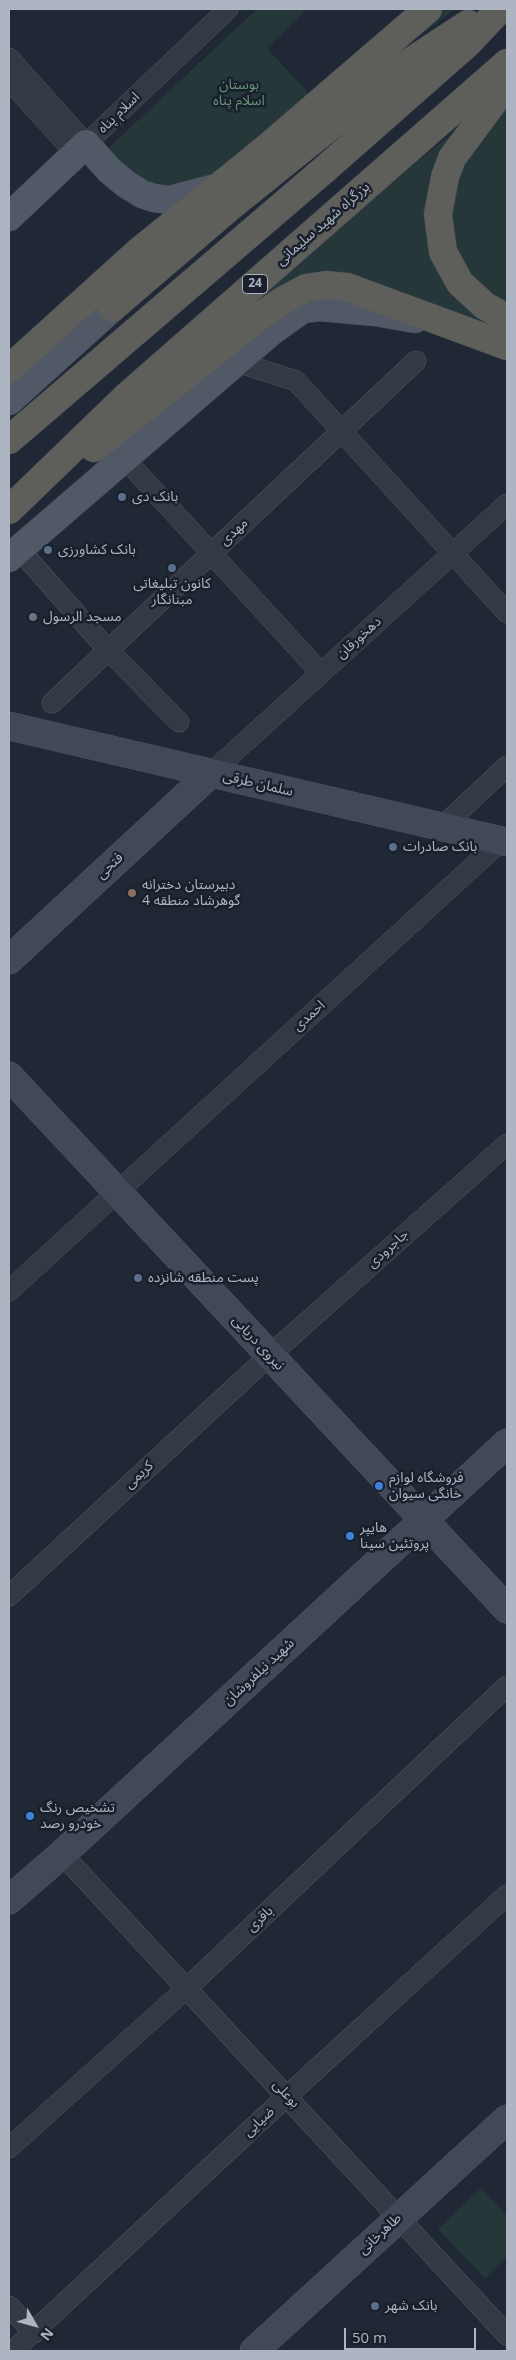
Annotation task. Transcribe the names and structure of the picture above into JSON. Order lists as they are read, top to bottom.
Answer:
{
  "streets": {
    "highway": ["بزرگراه شهید سلیمانی", "24"],
    "main road": [
      "اسلام پناه",
      "سلمان طرقی",
      "فتحی",
      "نیروی دریایی",
      "شهید نیلفروشان",
      "طاهرخانی"
    ],
    "street": [
      "مهدی",
      "دهخورقان",
      "احمدی",
      "جاجرودی",
      "کریمی",
      "باقری",
      "بوعلی",
      "ضیایی"
    ]
  },
  "crossings": [
    ["دهخورقان", "سلمان طرقی"],
    ["دهخورقان", "فتحی"],
    ["سلمان طرقی", "فتحی"],
    ["سلمان طرقی", "احمدی"],
    ["احمدی", "نیروی دریایی"],
    ["جاجرودی", "نیروی دریایی"],
    ["جاجرودی", "کریمی"],
    ["نیروی دریایی", "کریمی"],
    ["نیروی دریایی", "شهید نیلفروشان"],
    ["شهید نیلفروشان", "بوعلی"],
    ["باقری", "بوعلی"],
    ["بوعلی", "ضیایی"],
    ["بوعلی", "طاهرخانی"]
  ],
  "parks": ["بوستان اسلام پناه"],
  "places": [
    "بانک دی",
    "بانک کشاورزی",
    "کانون تبلیغاتی مبنانگار",
    "مسجد الرسول",
    "بانک صادرات",
    "دبیرستان دخترانه گوهرشاد منطقه 4",
    "پست منطقه شانزده",
    "فروشگاه لوازم خانگی سیوان",
    "هایپر پروتئین سینا",
    "تشخیص رنگ خودرو رصد",
    "بانک شهر"
  ],
  "scale_bar": "50 m",
  "north": "bottom right"
}
